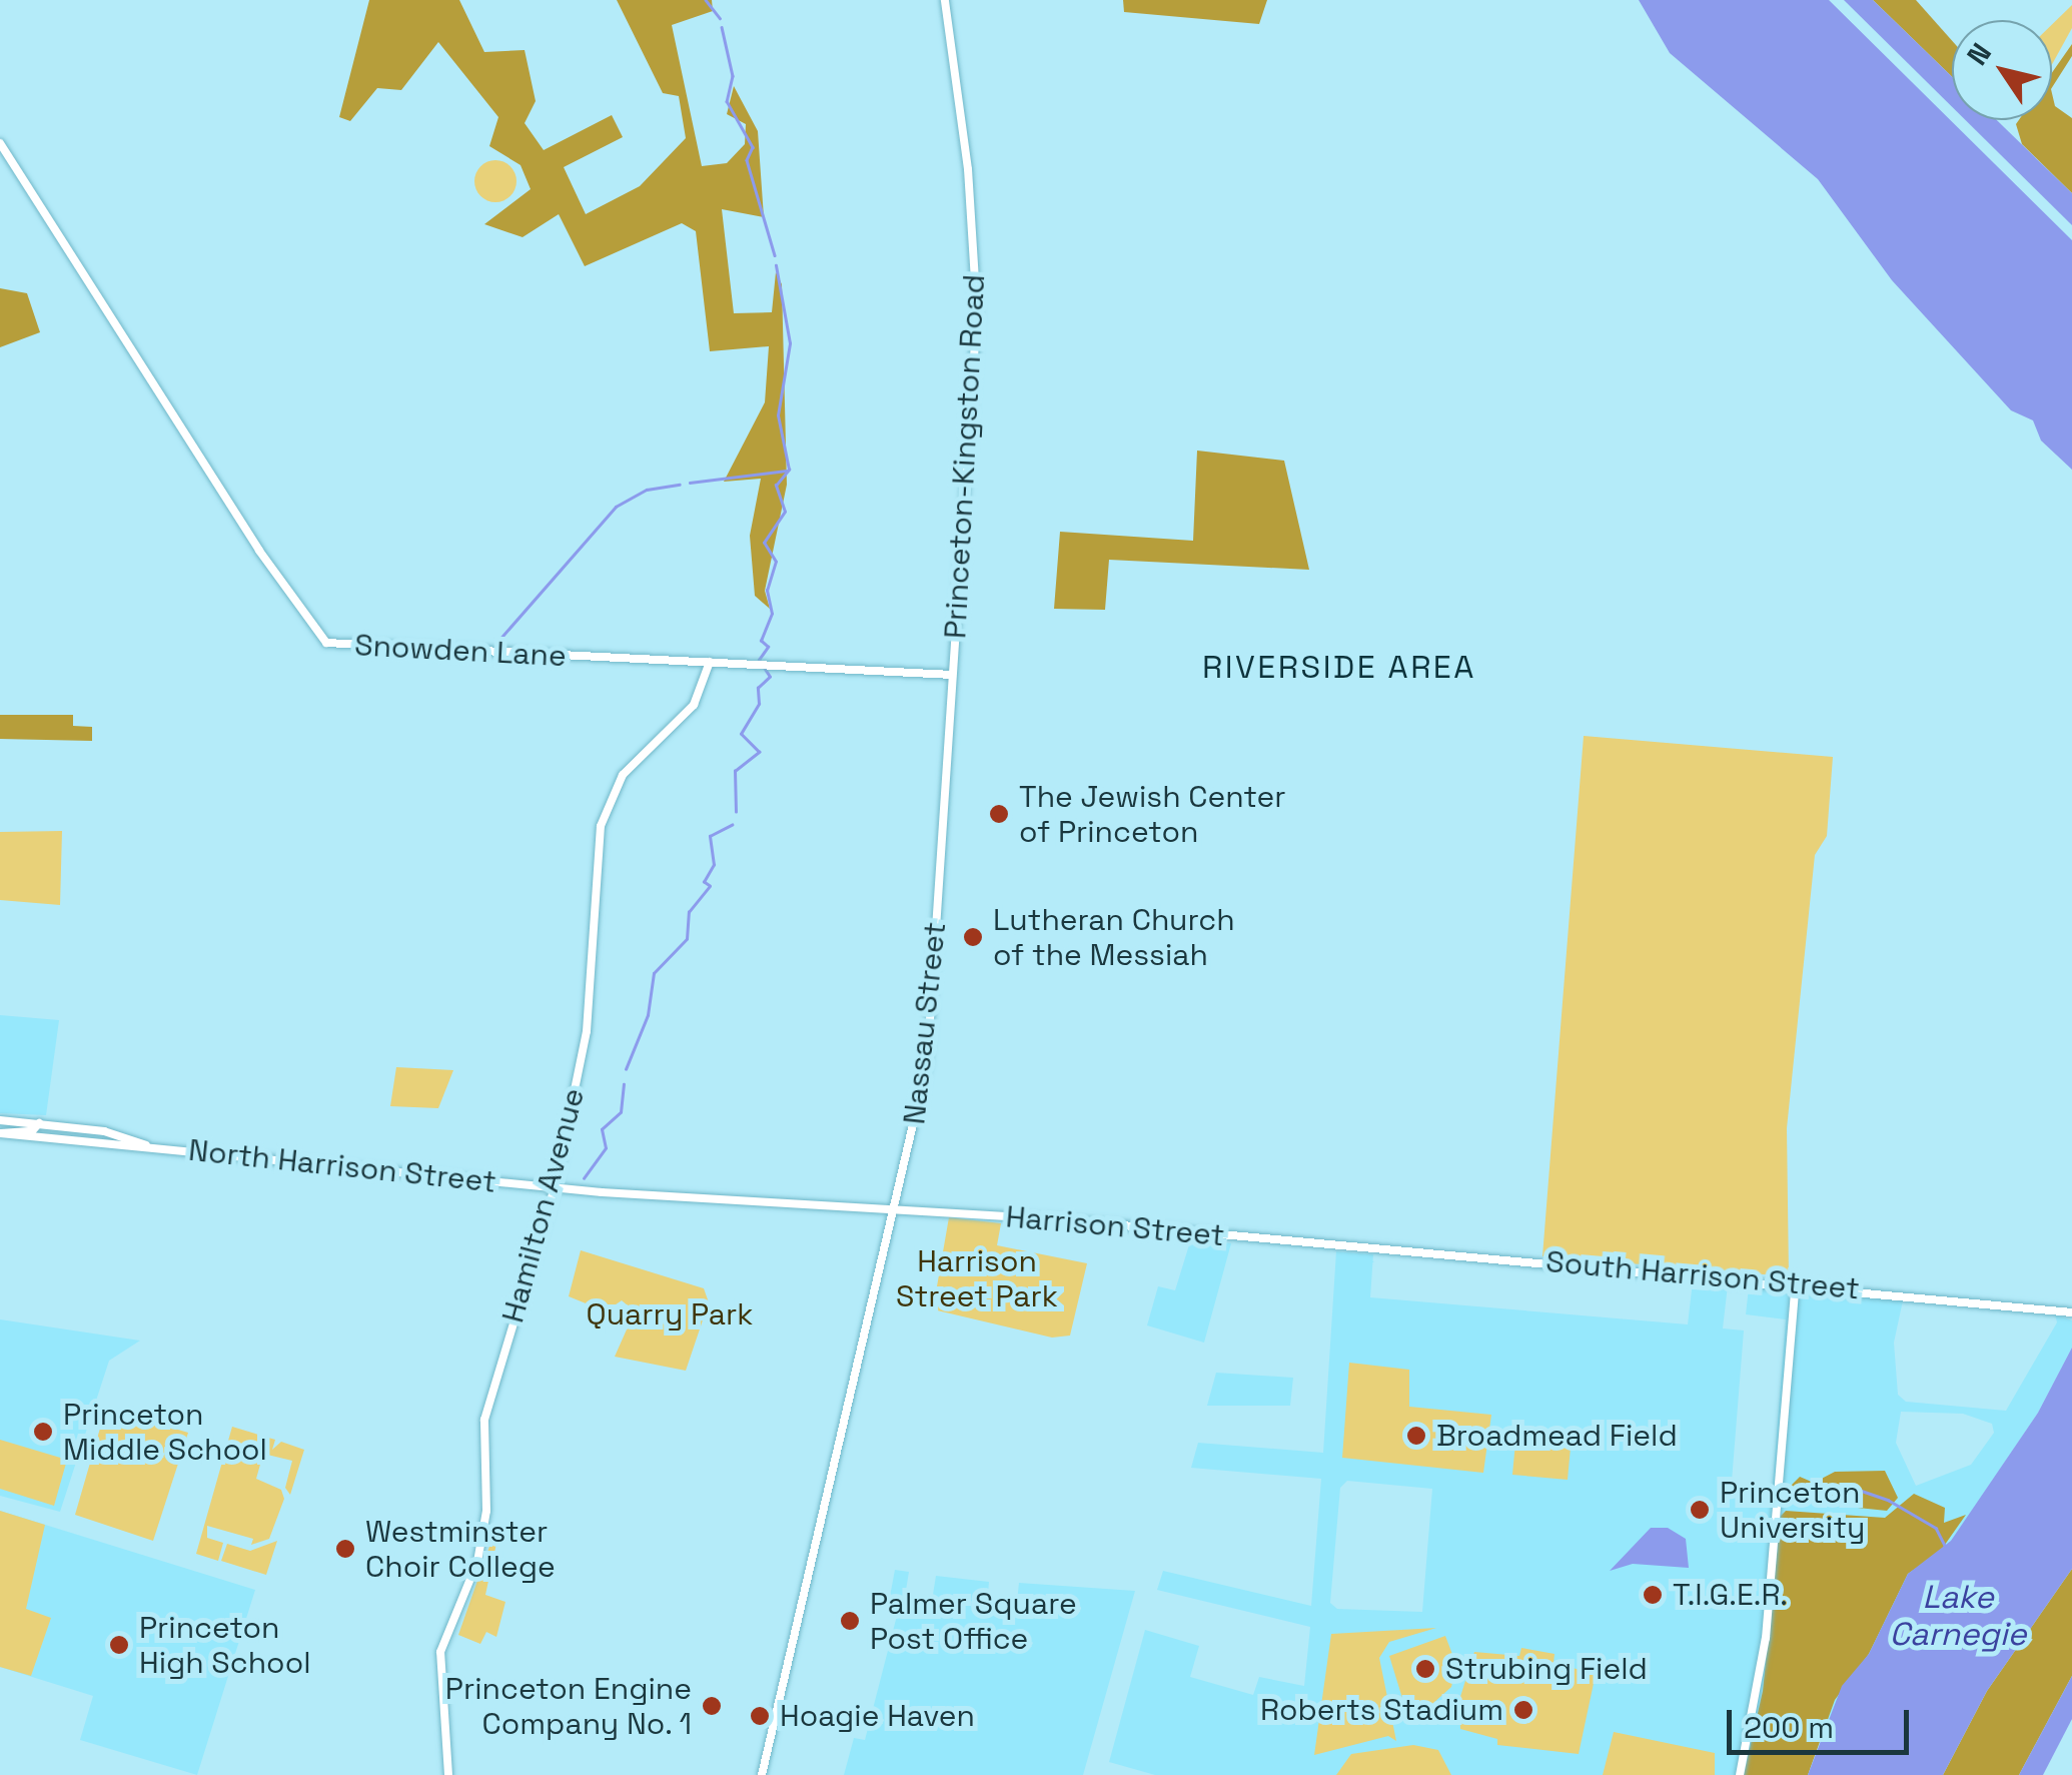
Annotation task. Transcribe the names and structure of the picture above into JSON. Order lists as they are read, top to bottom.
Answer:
{
  "streets": {
    "street": [
      "Princeton-Kingston Road",
      "Snowden Lane",
      "Nassau Street",
      "North Harrison Street",
      "Hamilton Avenue",
      "Harrison Street",
      "South Harrison Street"
    ]
  },
  "crossings": [
    ["Princeton-Kingston Road", "Snowden Lane"],
    ["Princeton-Kingston Road", "Nassau Street"],
    ["Snowden Lane", "Nassau Street"],
    ["Snowden Lane", "Hamilton Avenue"],
    ["Nassau Street", "North Harrison Street"],
    ["Nassau Street", "Harrison Street"],
    ["North Harrison Street", "Hamilton Avenue"],
    ["North Harrison Street", "Harrison Street"],
    ["Harrison Street", "South Harrison Street"]
  ],
  "districts": ["RIVERSIDE AREA"],
  "water": ["Lake Carnegie"],
  "parks": ["Harrison Street Park", "Quarry Park"],
  "places": [
    "The Jewish Center of Princeton",
    "Lutheran Church of the Messiah",
    "Princeton Middle School",
    "Broadmead Field",
    "Princeton University",
    "Westminster Choir College",
    "T.I.G.E.R.",
    "Palmer Square Post Office",
    "Princeton High School",
    "Strubing Field",
    "Princeton Engine Company No. 1",
    "Roberts Stadium",
    "Hoagie Haven"
  ],
  "scale_bar": "200 m",
  "north": "top left"
}
